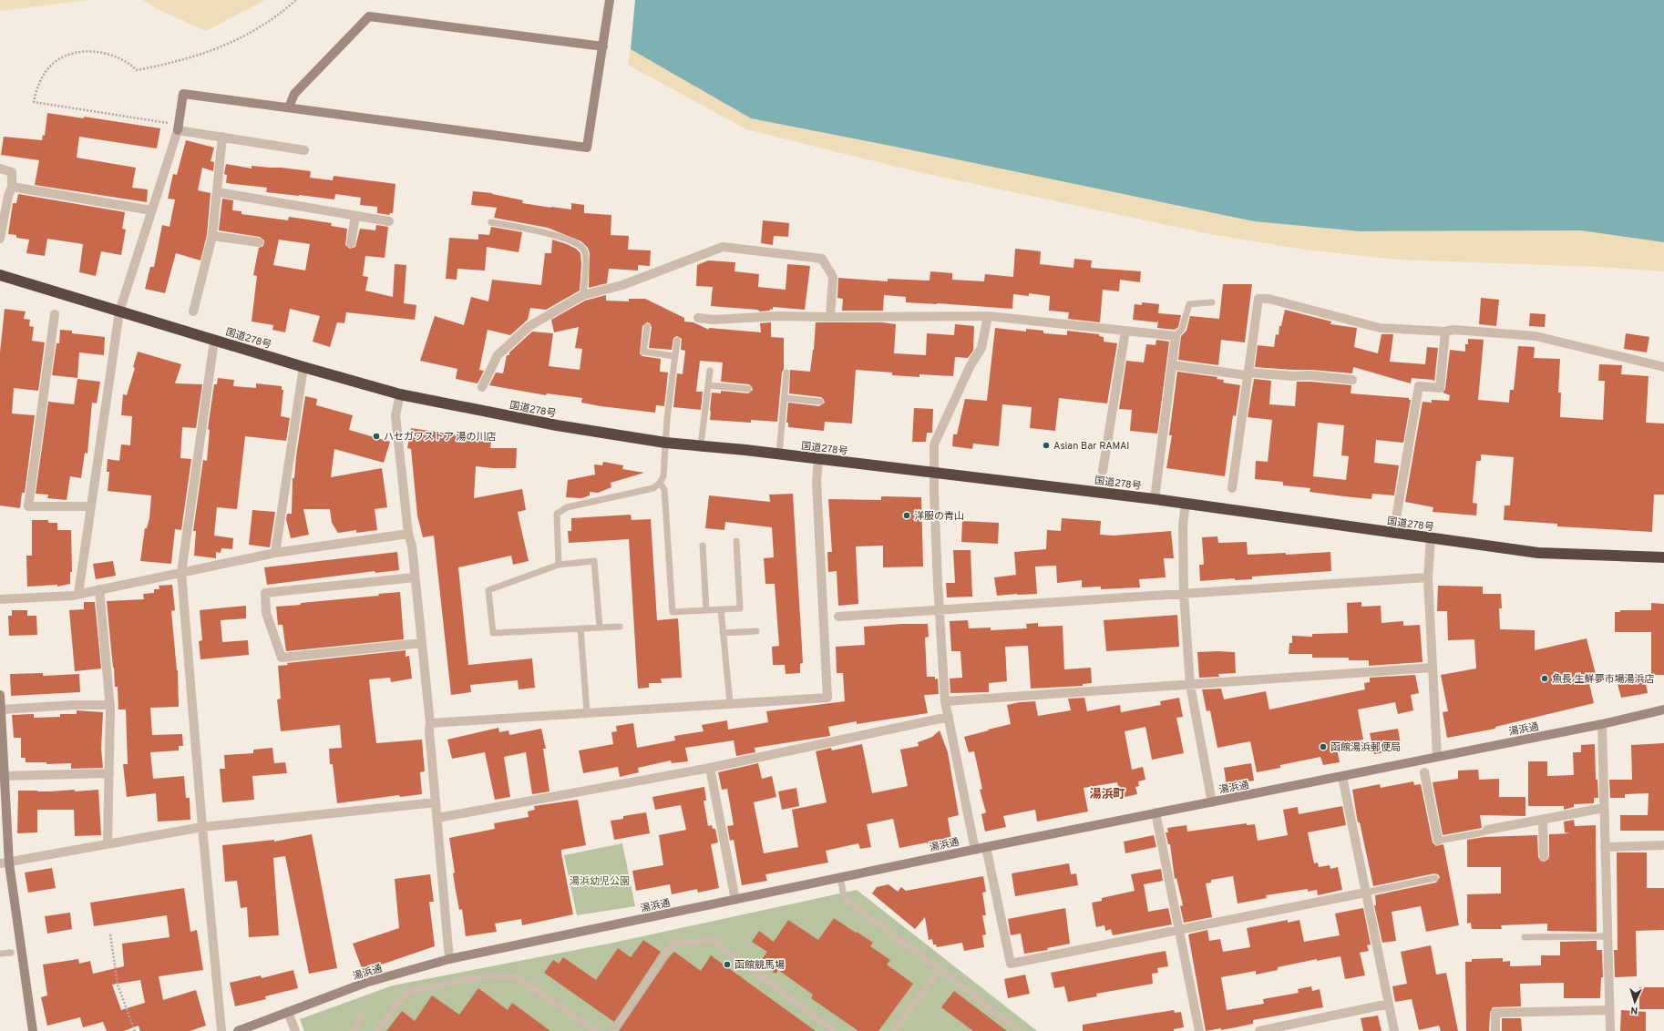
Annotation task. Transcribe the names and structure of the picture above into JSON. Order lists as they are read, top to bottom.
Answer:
{
  "streets": {
    "highway": ["国道278号"],
    "street": ["湯浜通"]
  },
  "districts": ["湯浜町"],
  "parks": ["湯浜幼児公園"],
  "places": [
    "ハセガワストア 湯の川店",
    "Asian Bar RAMAI",
    "洋服の青山",
    "魚長 生鮮夢市場湯浜店",
    "函館湯浜郵便局",
    "函館競馬場"
  ],
  "north": "bottom"
}
